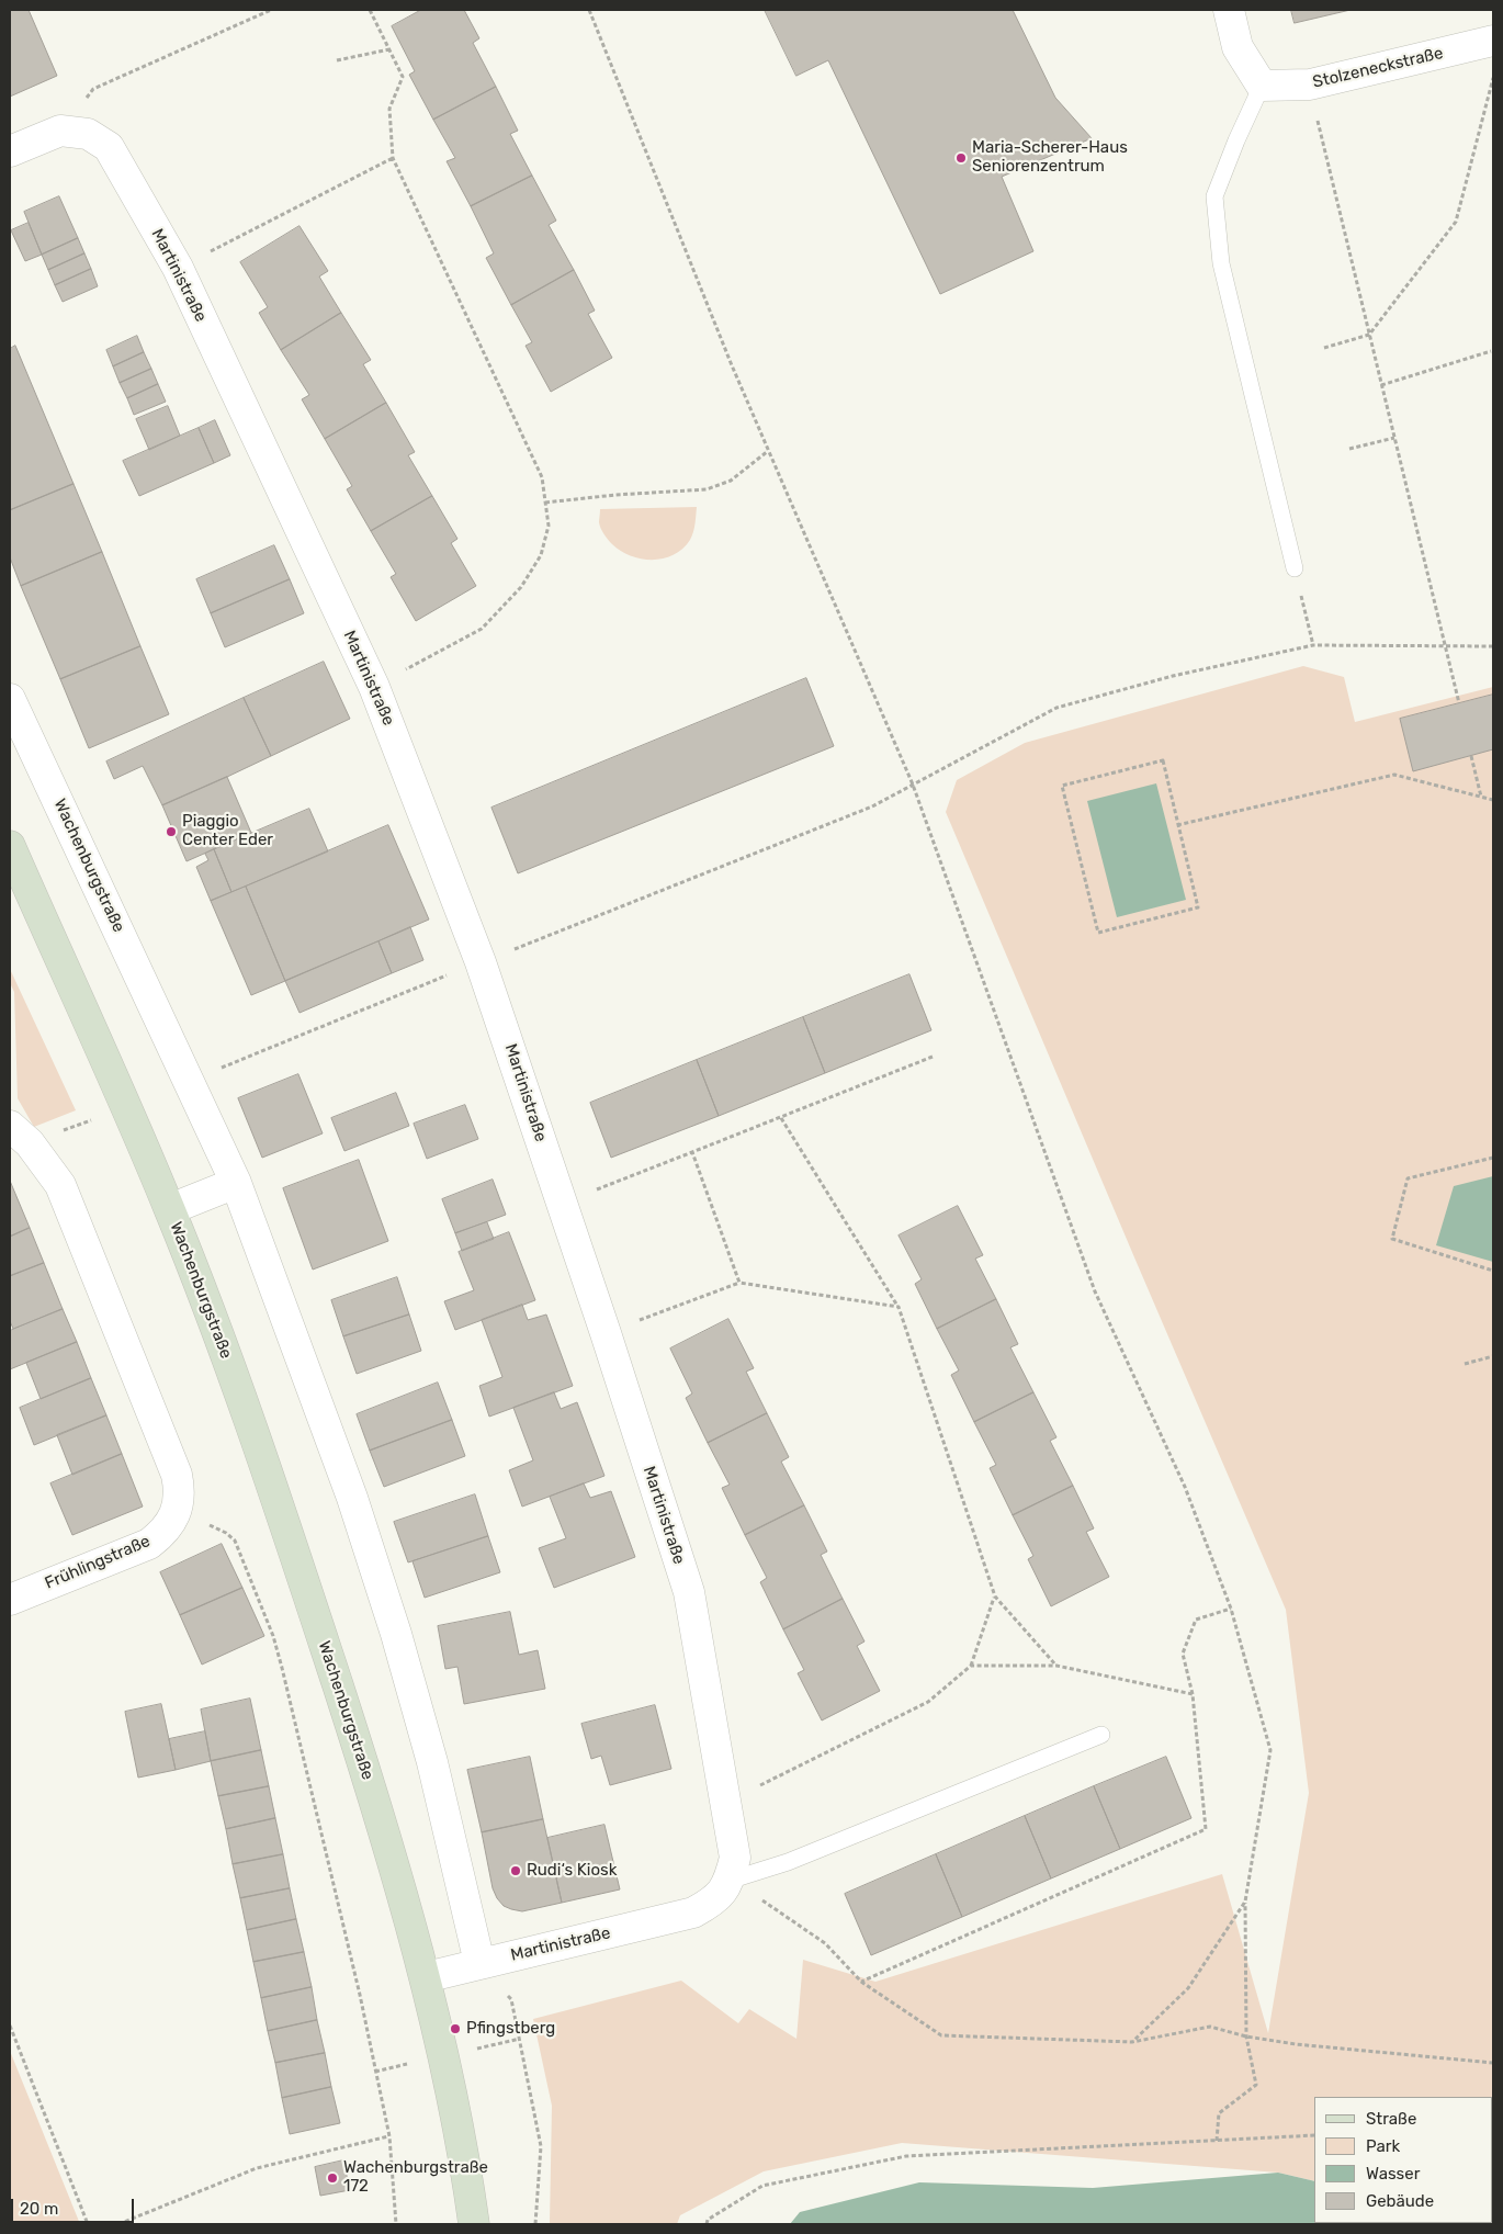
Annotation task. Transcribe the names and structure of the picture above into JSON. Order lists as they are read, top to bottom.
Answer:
{
  "streets": {
    "main road": ["Wachenburgstraße"],
    "street": ["Stolzeneckstraße", "Martinistraße", "Frühlingstraße"]
  },
  "crossings": [
    ["Martinistraße", "Wachenburgstraße"]
  ],
  "places": [
    "Maria-Scherer-Haus Seniorenzentrum",
    "Piaggio Center Eder",
    "Rudi‘s Kiosk",
    "Pfingstberg",
    "Wachenburgstraße 172"
  ],
  "legend": [
    "Straße",
    "Park",
    "Wasser",
    "Gebäude"
  ],
  "scale_bar": "20 m"
}
